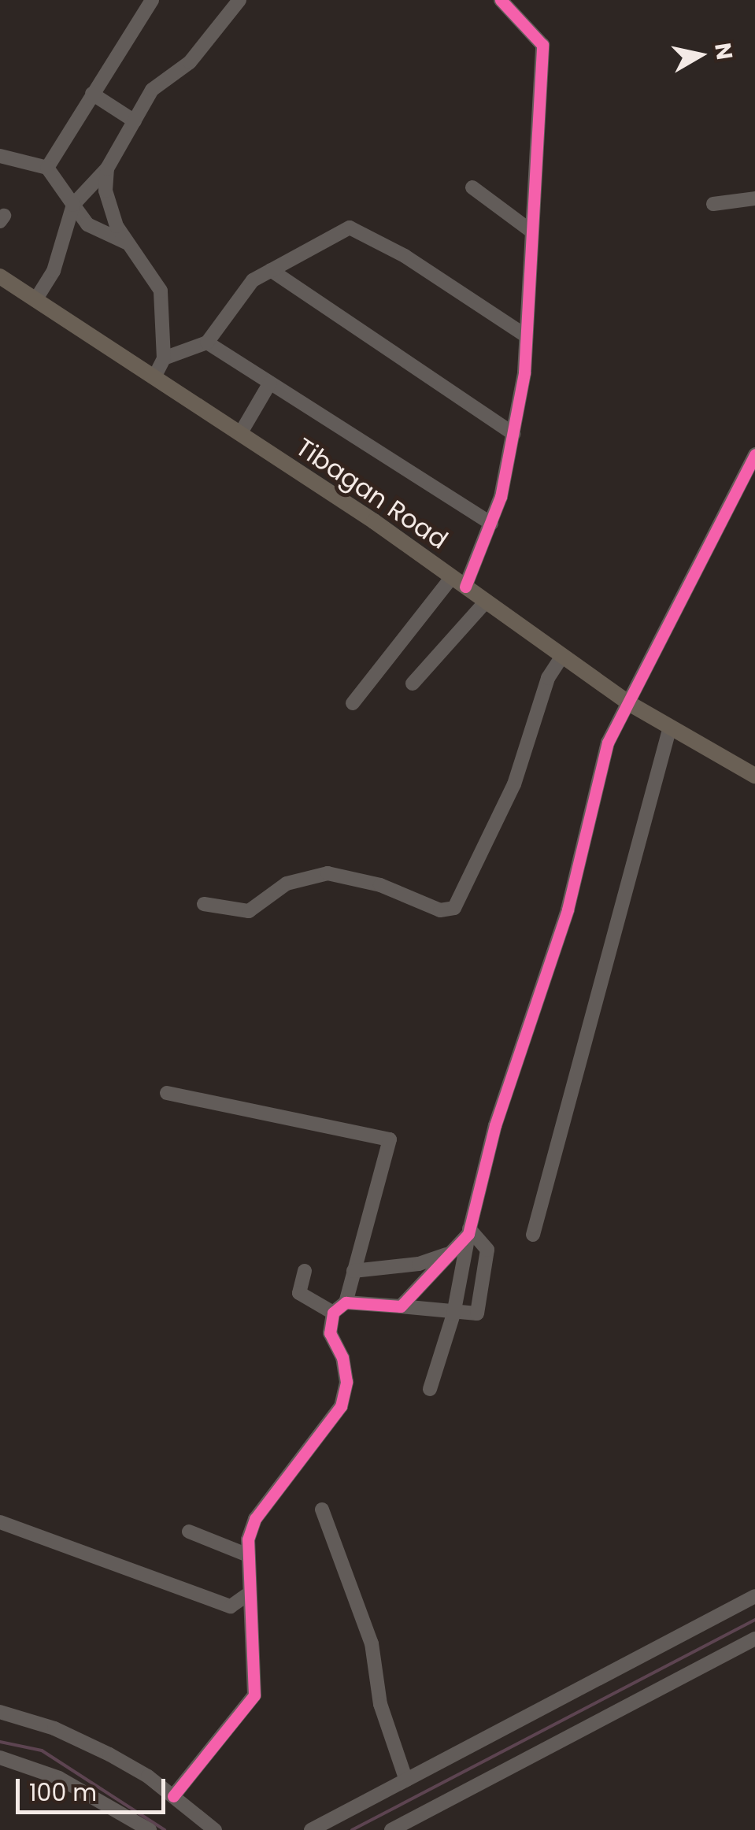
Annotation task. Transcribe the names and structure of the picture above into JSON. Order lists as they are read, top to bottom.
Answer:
{
  "streets": {
    "main road": ["Tibagan Road"]
  },
  "scale_bar": "100 m",
  "north": "right"
}
